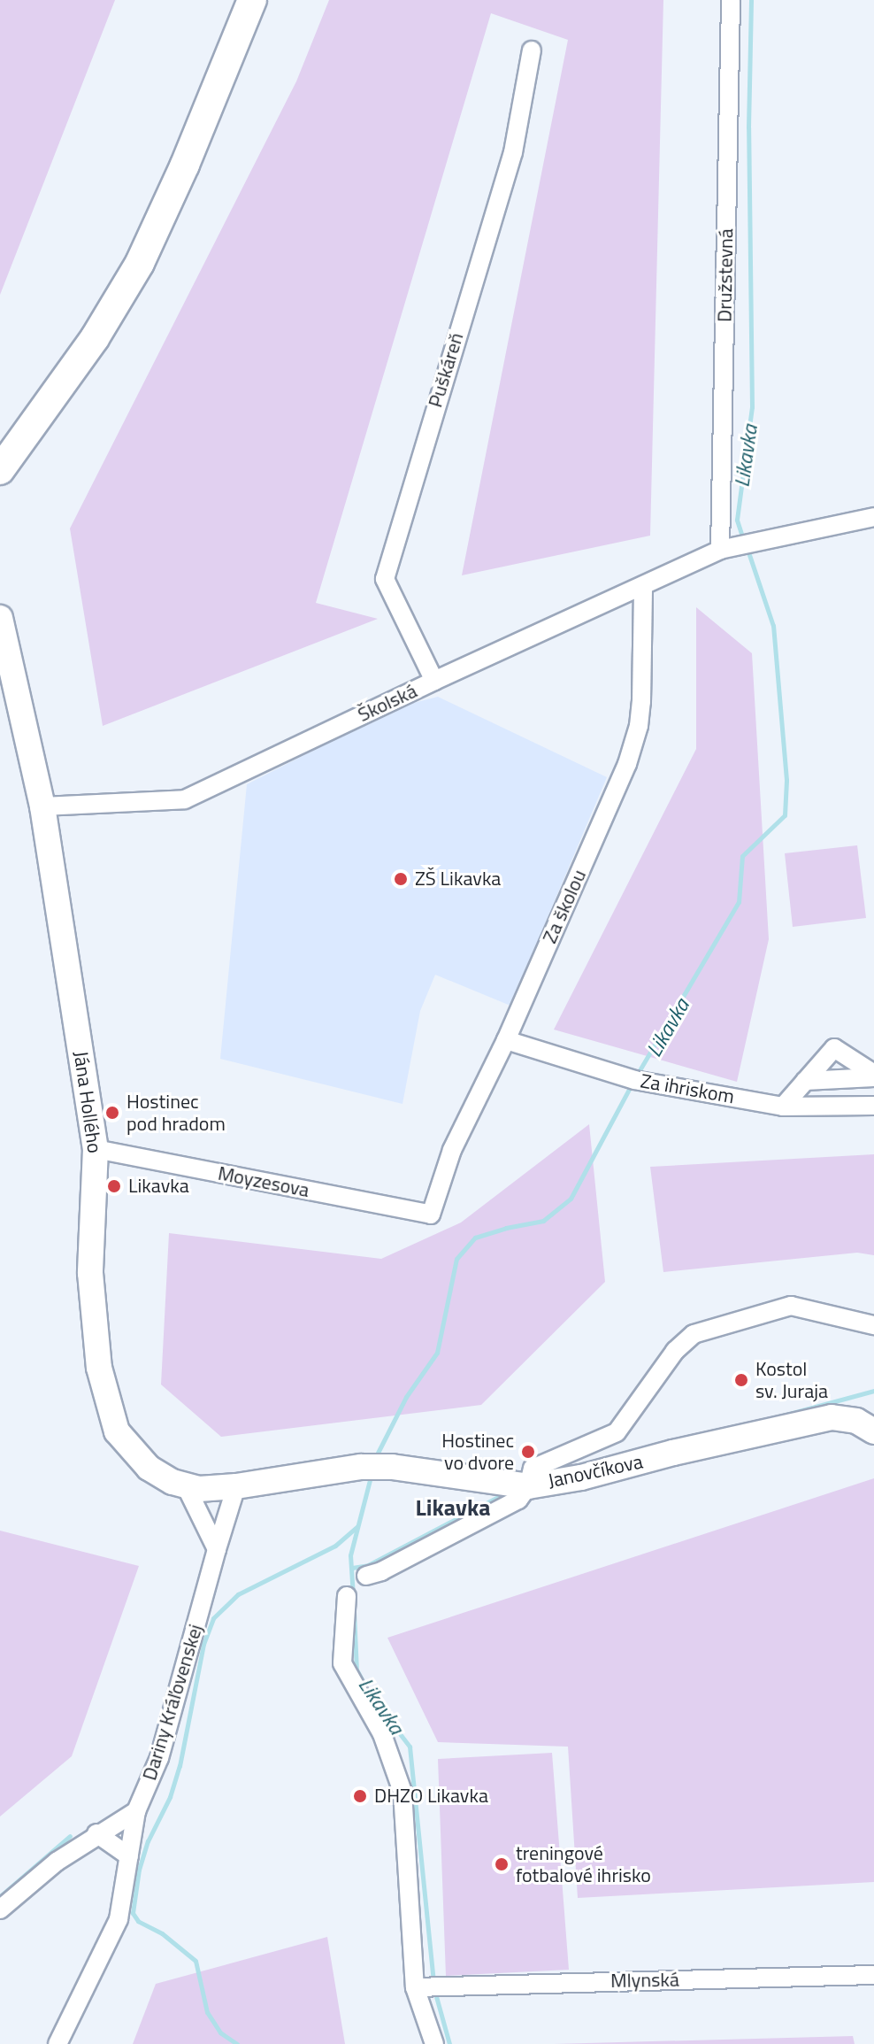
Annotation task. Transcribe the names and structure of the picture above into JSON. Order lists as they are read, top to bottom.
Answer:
{
  "streets": {
    "street": [
      "Družstevná",
      "Puškáreň",
      "Školská",
      "Za školou",
      "Za ihriskom",
      "Jána Hollého",
      "Moyzesova",
      "Janovčíkova",
      "Dariny Kráľovenskej",
      "Mlynská"
    ]
  },
  "crossings": [
    ["Družstevná", "Školská"],
    ["Puškáreň", "Školská"],
    ["Školská", "Za školou"],
    ["Školská", "Jána Hollého"],
    ["Za školou", "Za ihriskom"],
    ["Za školou", "Moyzesova"],
    ["Jána Hollého", "Moyzesova"],
    ["Jána Hollého", "Janovčíkova"]
  ],
  "districts": ["Likavka"],
  "water": ["Likavka"],
  "places": [
    "ZŠ Likavka",
    "Hostinec pod hradom",
    "Likavka",
    "Kostol sv. Juraja",
    "Hostinec vo dvore",
    "DHZO Likavka",
    "treningové fotbalové ihrisko"
  ]
}
